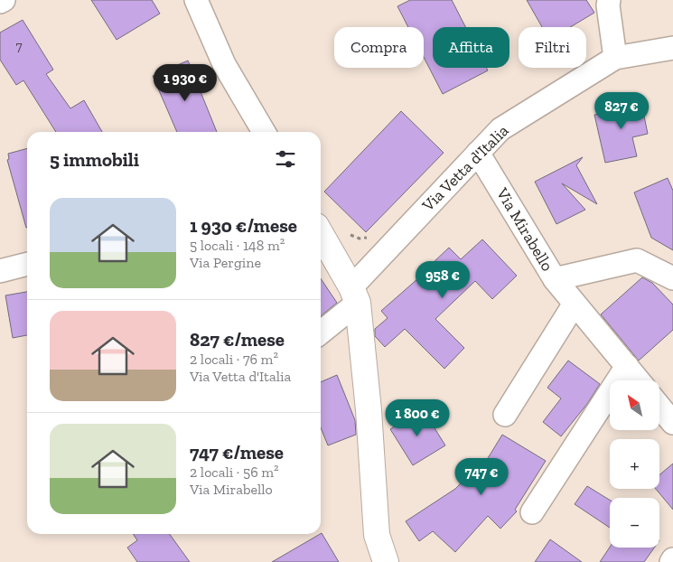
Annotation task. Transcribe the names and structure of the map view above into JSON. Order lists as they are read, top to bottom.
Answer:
{
  "streets": {
    "street": ["Via Vetta d'Italia", "Via Mirabello"]
  },
  "crossings": [
    ["Via Vetta d'Italia", "Via Mirabello"]
  ],
  "house_numbers": ["7"],
  "north": "top left",
  "page": {
    "chip": ["Compra", "Affitta", "Filtri"],
    "price": [
      "1 930 €",
      "827 €",
      "958 €",
      "1 800 €",
      "747 €"
    ],
    "heading": "5 immobili",
    "list": [
      {
        "name": "1 930 €/mese",
        "note": "5 locali · 148 m² · Via Pergine"
      },
      {
        "name": "827 €/mese",
        "note": "2 locali · 76 m² · Via Vetta d'Italia"
      },
      {
        "name": "747 €/mese",
        "note": "2 locali · 56 m² · Via Mirabello"
      }
    ],
    "map_buttons": ["+", "−"]
  }
}
